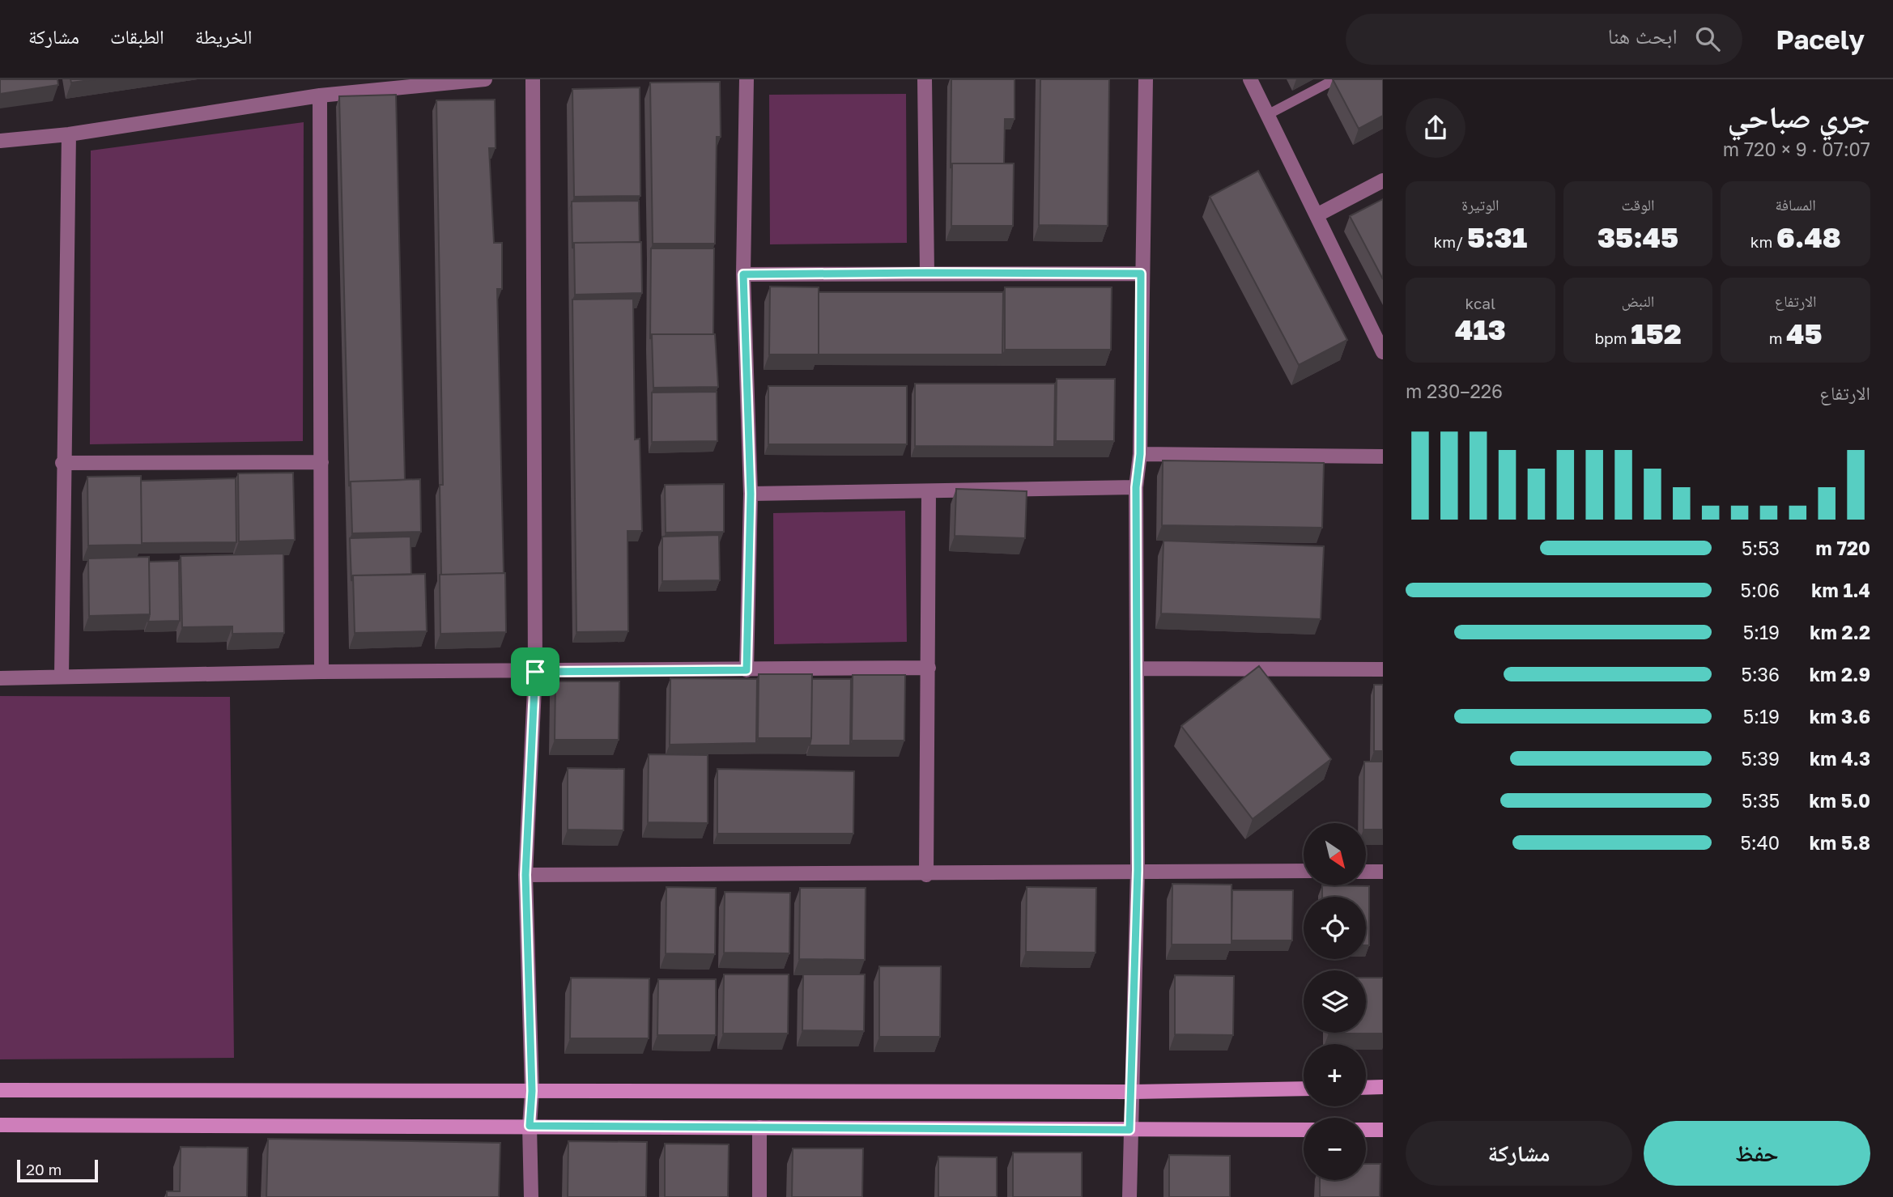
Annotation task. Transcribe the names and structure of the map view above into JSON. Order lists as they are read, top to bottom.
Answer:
{
  "scale_bar": "20 m",
  "north": "bottom right",
  "page": {
    "header": "Pacely",
    "search": "ابحث هنا",
    "nav": ["الخريطة", "الطبقات", "مشاركة"],
    "heading": ["جري صباحي", "07:07 · 9 × 720 m"],
    "stats": [
      ["المسافة", "6.48 km"],
      ["الوقت", "35:45"],
      ["الوتيرة", "5:31 /km"],
      ["الارتفاع", "45 m"],
      ["النبض", "152 bpm"],
      ["kcal", "413"]
    ],
    "chart": ["الارتفاع", "226–230 m"],
    "list": [
      {
        "name": "720 m",
        "note": "5:53"
      },
      {
        "name": "1.4 km",
        "note": "5:06"
      },
      {
        "name": "2.2 km",
        "note": "5:19"
      },
      {
        "name": "2.9 km",
        "note": "5:36"
      },
      {
        "name": "3.6 km",
        "note": "5:19"
      },
      {
        "name": "4.3 km",
        "note": "5:39"
      },
      {
        "name": "5.0 km",
        "note": "5:35"
      },
      {
        "name": "5.8 km",
        "note": "5:40"
      }
    ],
    "map_buttons": ["+", "−"],
    "buttons": ["حفظ", "مشاركة"],
    "scale": "20 m"
  }
}
